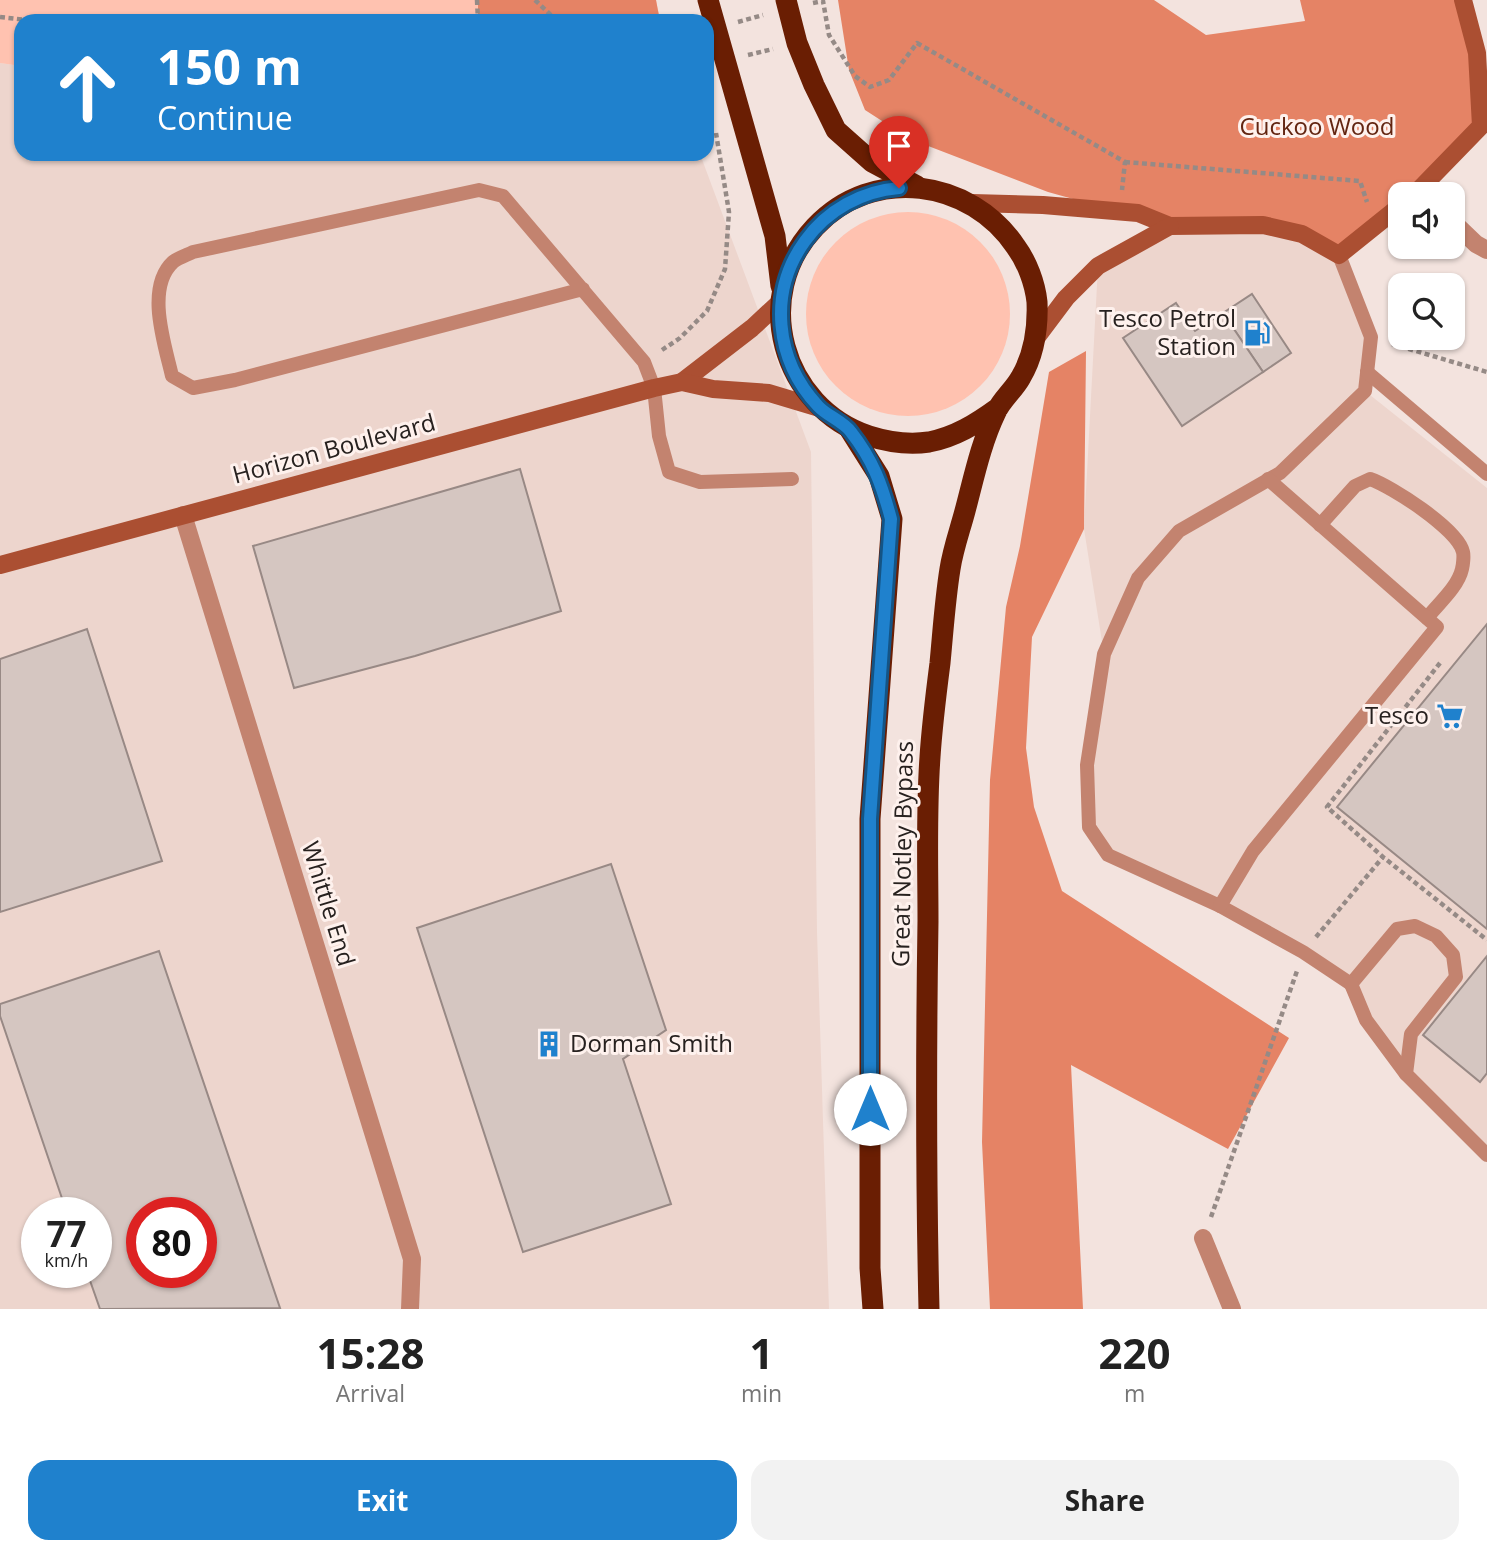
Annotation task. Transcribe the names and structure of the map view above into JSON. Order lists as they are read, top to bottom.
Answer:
{
  "streets": {
    "highway": ["Great Notley Bypass"],
    "street": ["Horizon Boulevard", "Whittle End"]
  },
  "crossings": [
    ["Horizon Boulevard", "Whittle End"]
  ],
  "parks": ["Cuckoo Wood"],
  "places": {
    "fuel station": ["Tesco Petrol Station"],
    "supermarket": ["Tesco"],
    "building": ["Dorman Smith"]
  },
  "page": {
    "turn": ["150 m", "Continue"],
    "speed": "77 km/h",
    "limit": "80",
    "eta": [
      "15:28",
      "Arrival",
      "1",
      "min",
      "220",
      "m"
    ],
    "buttons": ["Exit", "Share"]
  }
}
